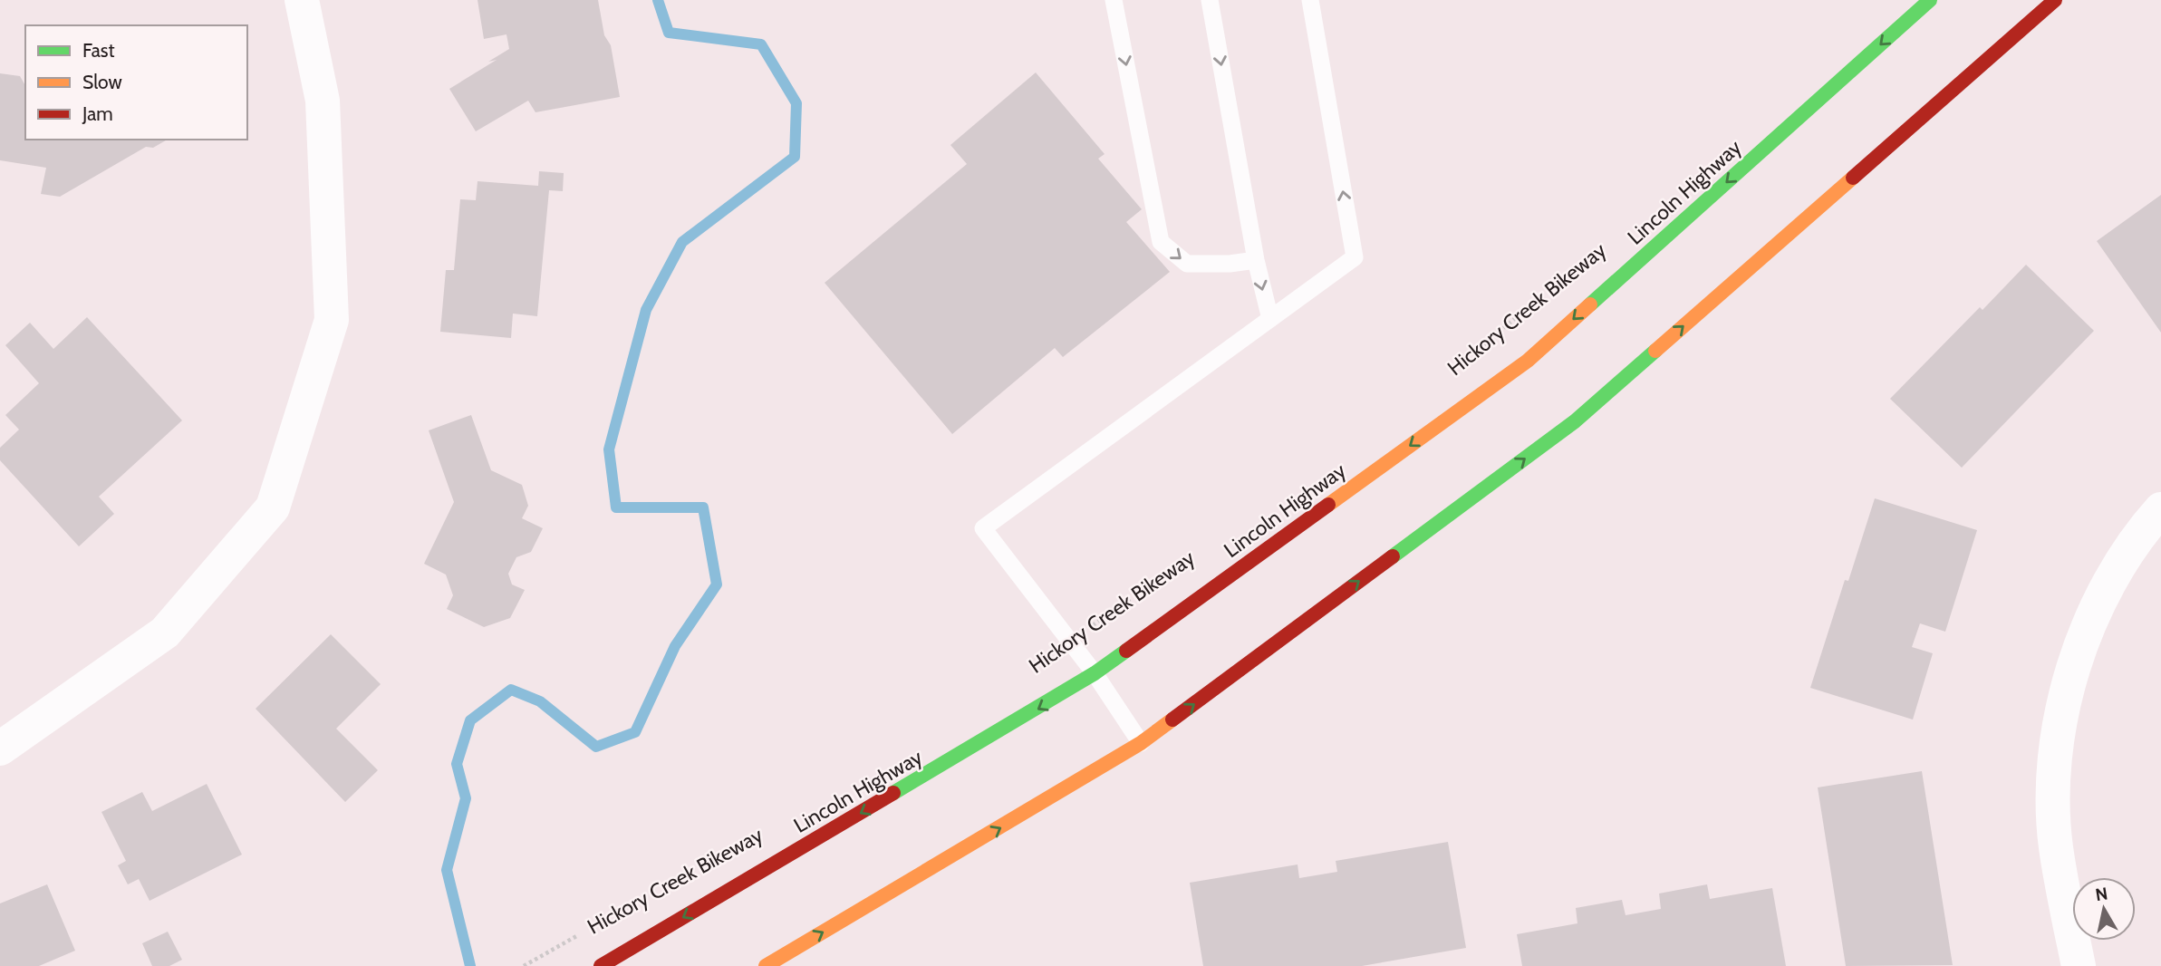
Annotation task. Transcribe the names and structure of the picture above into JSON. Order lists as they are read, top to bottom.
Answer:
{
  "streets": {
    "main road": ["Lincoln Highway"],
    "path": ["Hickory Creek Bikeway"]
  },
  "legend": ["Fast", "Slow", "Jam"],
  "north": "top"
}
